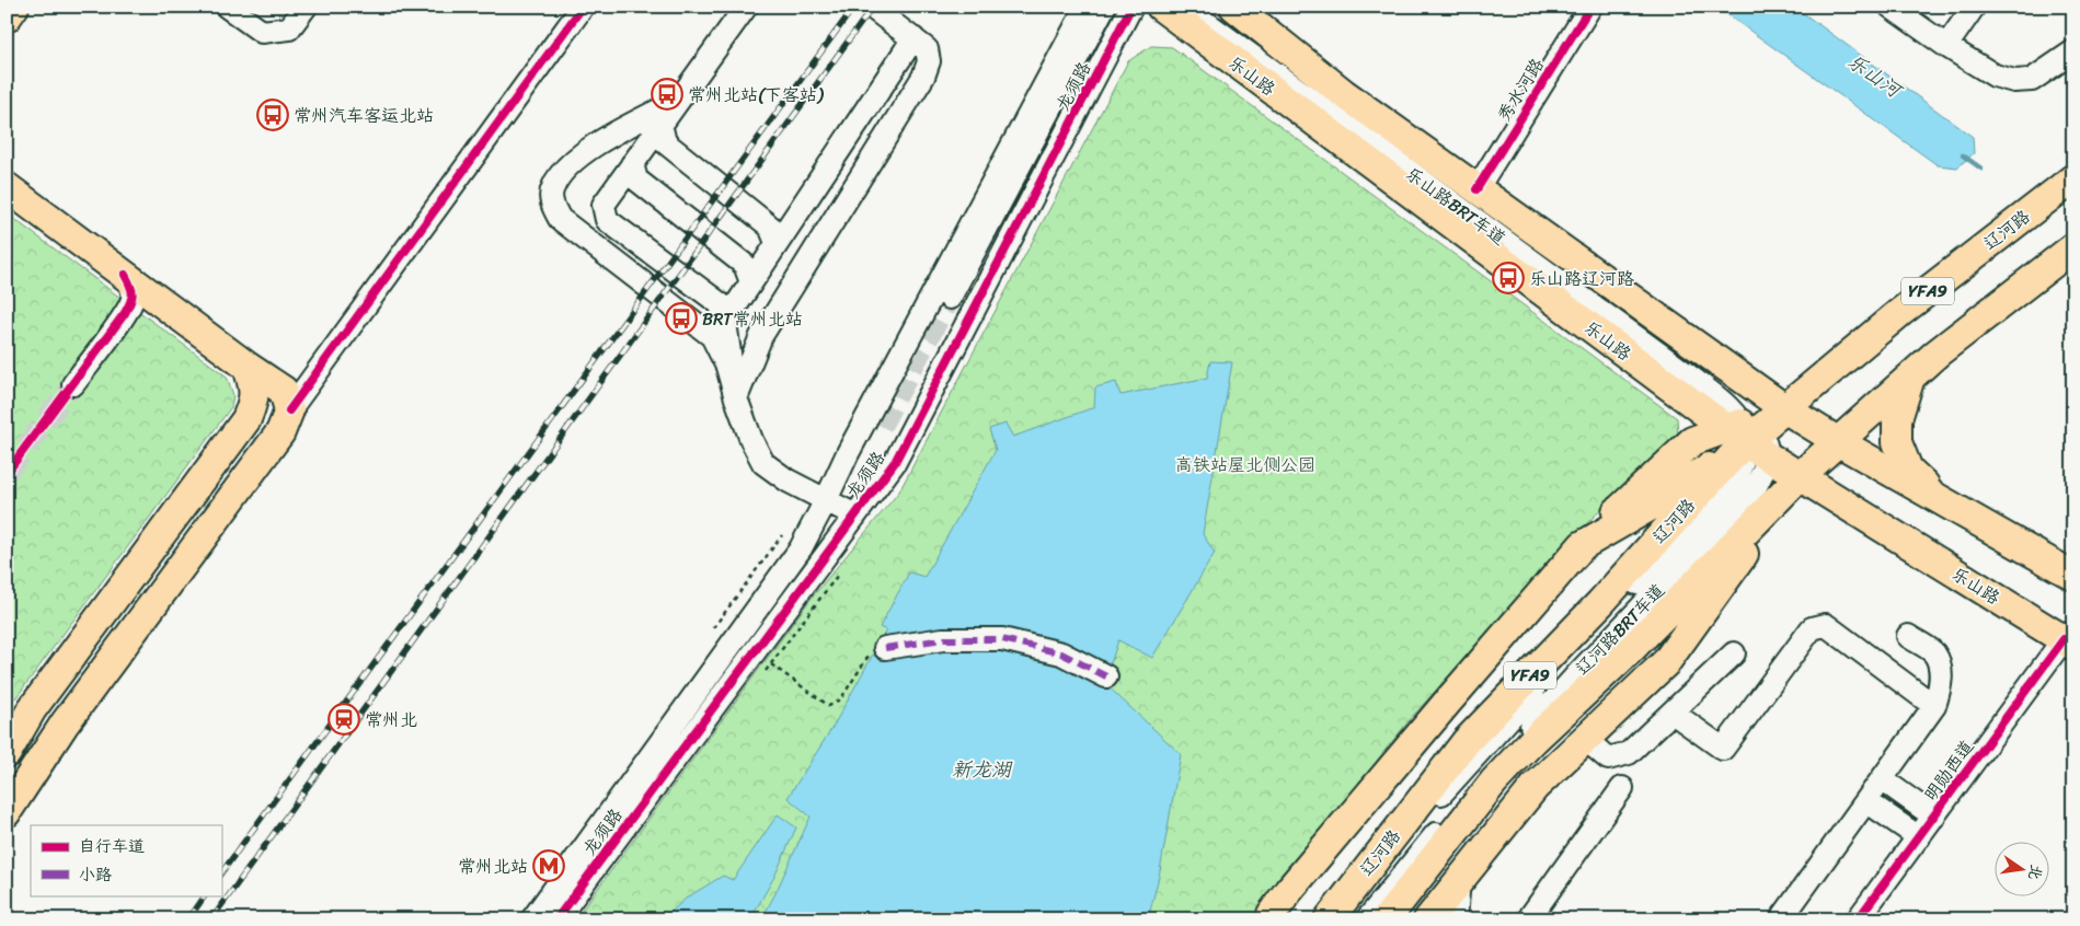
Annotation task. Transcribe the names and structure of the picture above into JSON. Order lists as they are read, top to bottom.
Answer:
{
  "streets": {
    "main road": ["乐山路", "辽河路", "YFA9"],
    "street": [
      "龙须路",
      "秀水河路",
      "乐山路BRT车道",
      "辽河路BRT车道",
      "明勋西道"
    ]
  },
  "crossings": [
    ["乐山路", "乐山路BRT车道"],
    ["乐山路", "辽河路"],
    ["乐山路", "YFA9"],
    ["乐山路", "辽河路BRT车道"],
    ["乐山路", "明勋西道"],
    ["乐山路BRT车道", "辽河路"],
    ["乐山路BRT车道", "辽河路BRT车道"],
    ["辽河路", "辽河路BRT车道"]
  ],
  "water": ["乐山河", "新龙湖"],
  "parks": ["高铁站屋北侧公园"],
  "places": {
    "bus stop": [
      "常州北站(下客站)",
      "常州汽车客运北站",
      "乐山路辽河路",
      "BRT常州北站"
    ],
    "station": ["常州北"],
    "metro station": ["常州北站"]
  },
  "legend": ["自行车道", "小路"],
  "north": "right"
}
